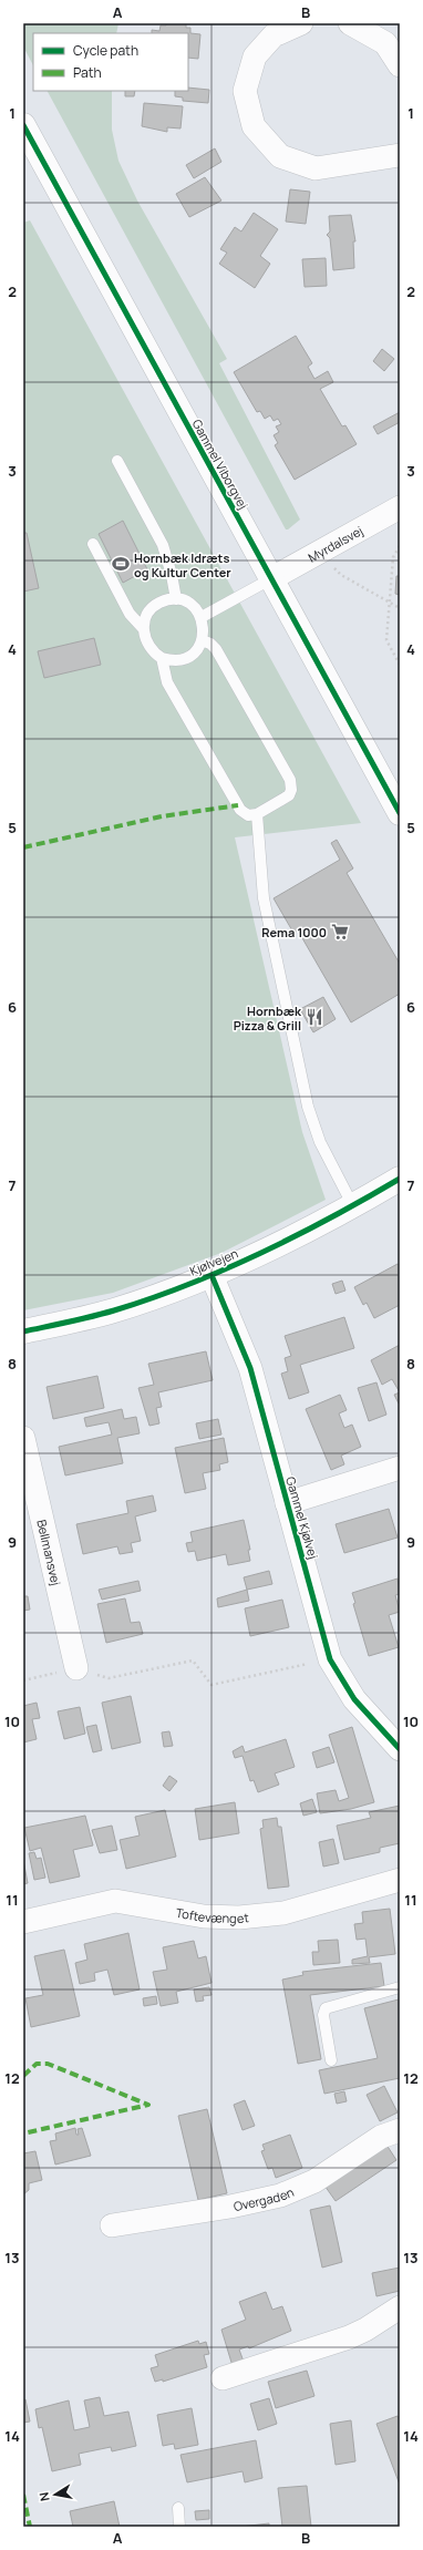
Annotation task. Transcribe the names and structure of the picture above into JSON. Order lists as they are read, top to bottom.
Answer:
{
  "streets": {
    "main road": ["Gammel Viborgvej", "Kjølvejen"],
    "street": [
      "Myrdalsvej",
      "Gammel Kjølvej",
      "Bellmansvej",
      "Toftevænget",
      "Overgaden"
    ]
  },
  "crossings": [
    ["Gammel Viborgvej", "Myrdalsvej"],
    ["Kjølvejen", "Gammel Kjølvej"]
  ],
  "places": {
    "sports": ["Hornbæk Idræts og Kultur Center"],
    "supermarket": ["Rema 1000"],
    "restaurant": ["Hornbæk Pizza & Grill"]
  },
  "legend": ["Cycle path", "Path"],
  "north": "left",
  "grid": {
    "columns": ["A", "B"],
    "rows": [
      "1",
      "2",
      "3",
      "4",
      "5",
      "6",
      "7",
      "8",
      "9",
      "10",
      "11",
      "12",
      "13",
      "14"
    ]
  }
}
